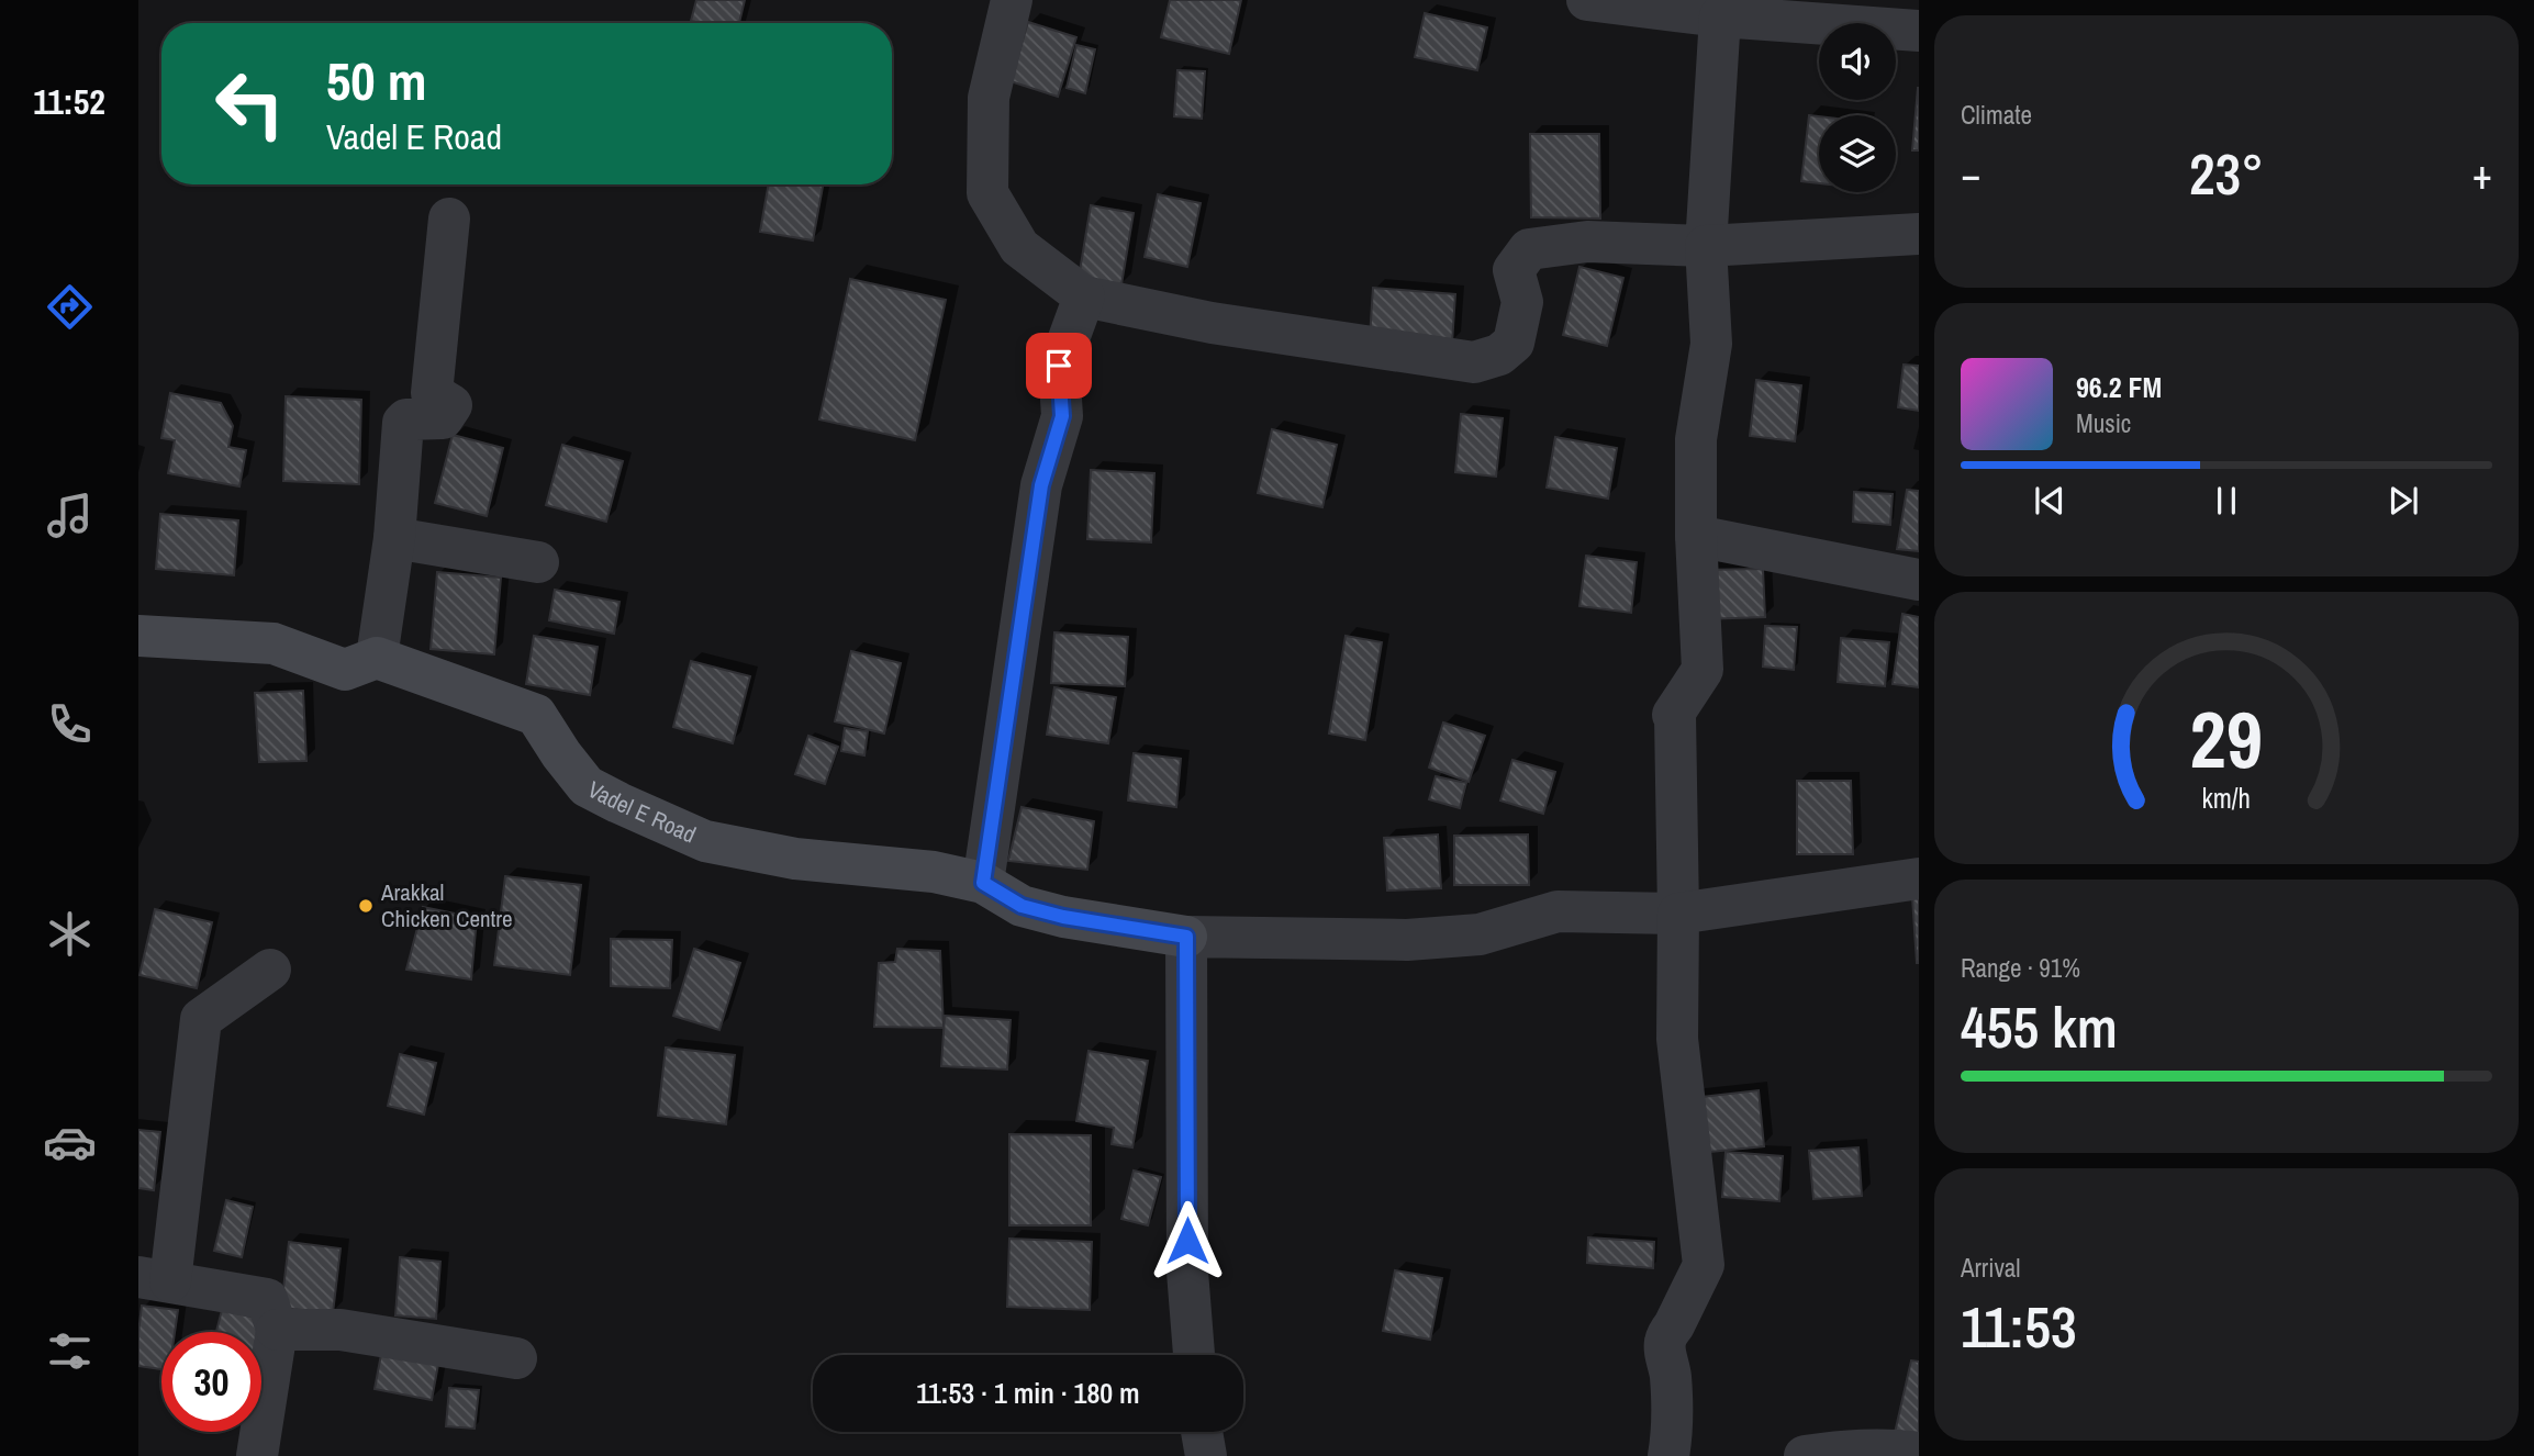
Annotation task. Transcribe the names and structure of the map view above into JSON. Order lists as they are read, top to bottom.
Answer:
{
  "streets": {
    "street": ["Vadel E Road"]
  },
  "places": ["Arakkal Chicken Centre"],
  "page": {
    "tabs": "11:52",
    "tile": [
      "Climate",
      ["Range · 91%", "455 km"],
      ["Arrival", "11:53"]
    ],
    "turn": ["50 m", "Vadel E Road"],
    "heat": ["−", "23°", "+"],
    "song": ["96.2 FM", "Music"],
    "limit": "30",
    "trip": "11:53 · 1 min · 180 m",
    "gauge": ["29", "km/h"]
  }
}
